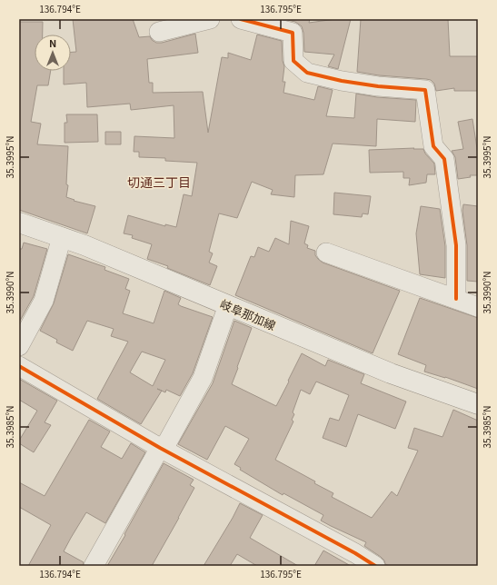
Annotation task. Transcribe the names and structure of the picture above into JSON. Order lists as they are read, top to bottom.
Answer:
{
  "streets": {
    "main road": ["岐阜那加線"]
  },
  "districts": ["切通三丁目"],
  "north": "top",
  "coordinates": [
    "136.794°E",
    "136.795°E",
    "35.3995°N",
    "35.3990°N",
    "35.3985°N"
  ]
}
